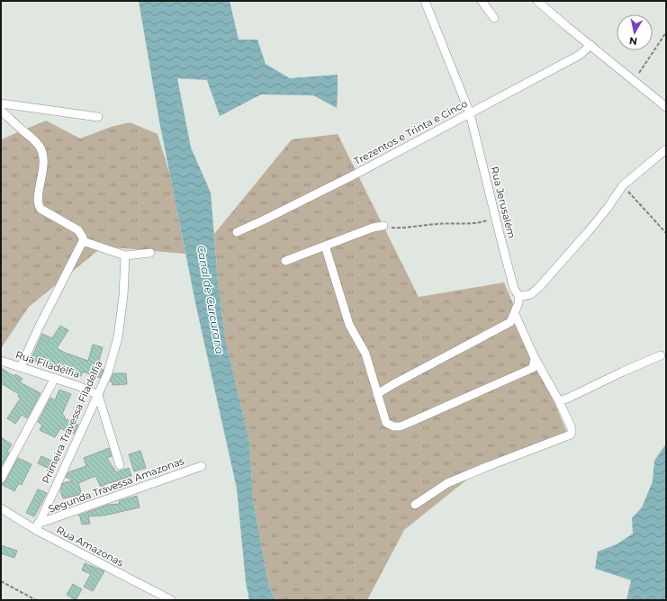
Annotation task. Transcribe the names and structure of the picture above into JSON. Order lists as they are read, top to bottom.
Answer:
{
  "streets": {
    "street": [
      "Trezentos e Trinta e Cinco",
      "Rua Jerusalém",
      "Rua Filadélfia",
      "Primeira Travessa Filadelfia",
      "Segunda Travessa Amazonas",
      "Rua Amazonas"
    ]
  },
  "crossings": [
    ["Trezentos e Trinta e Cinco", "Rua Jerusalém"],
    ["Rua Filadélfia", "Primeira Travessa Filadelfia"],
    ["Primeira Travessa Filadelfia", "Segunda Travessa Amazonas"],
    ["Primeira Travessa Filadelfia", "Rua Amazonas"],
    ["Segunda Travessa Amazonas", "Rua Amazonas"]
  ],
  "water": ["Canal de Curcurana"],
  "north": "bottom"
}
